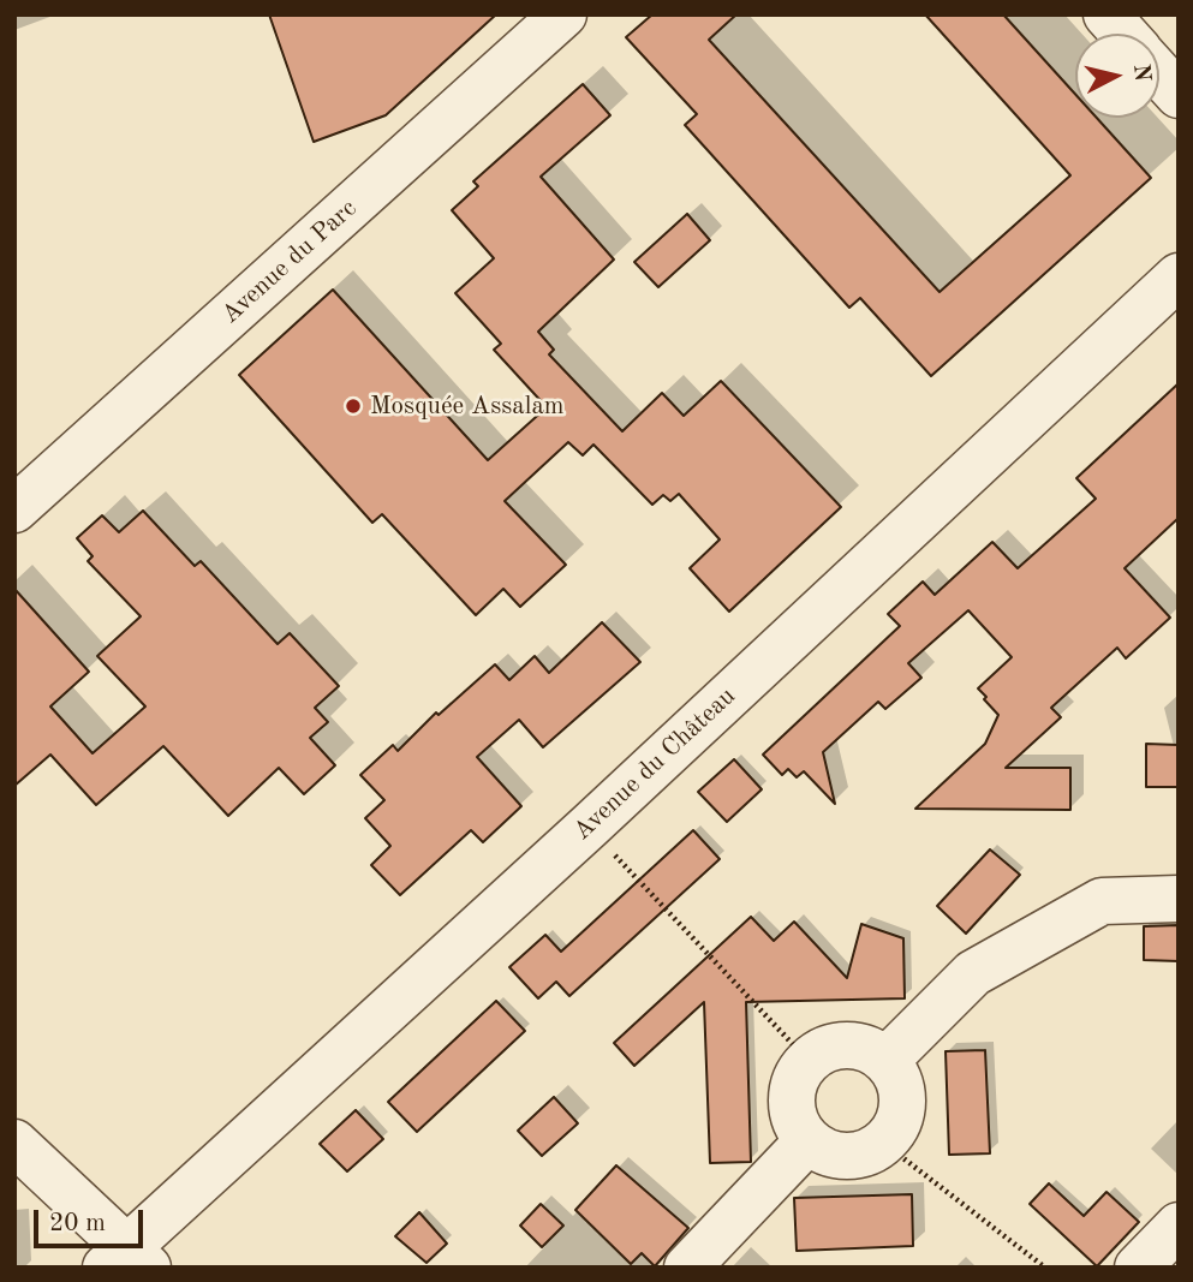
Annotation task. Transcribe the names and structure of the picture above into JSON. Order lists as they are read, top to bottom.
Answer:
{
  "streets": {
    "street": ["Avenue du Parc", "Avenue du Château"]
  },
  "places": ["Mosquée Assalam"],
  "scale_bar": "20 m",
  "north": "right"
}
